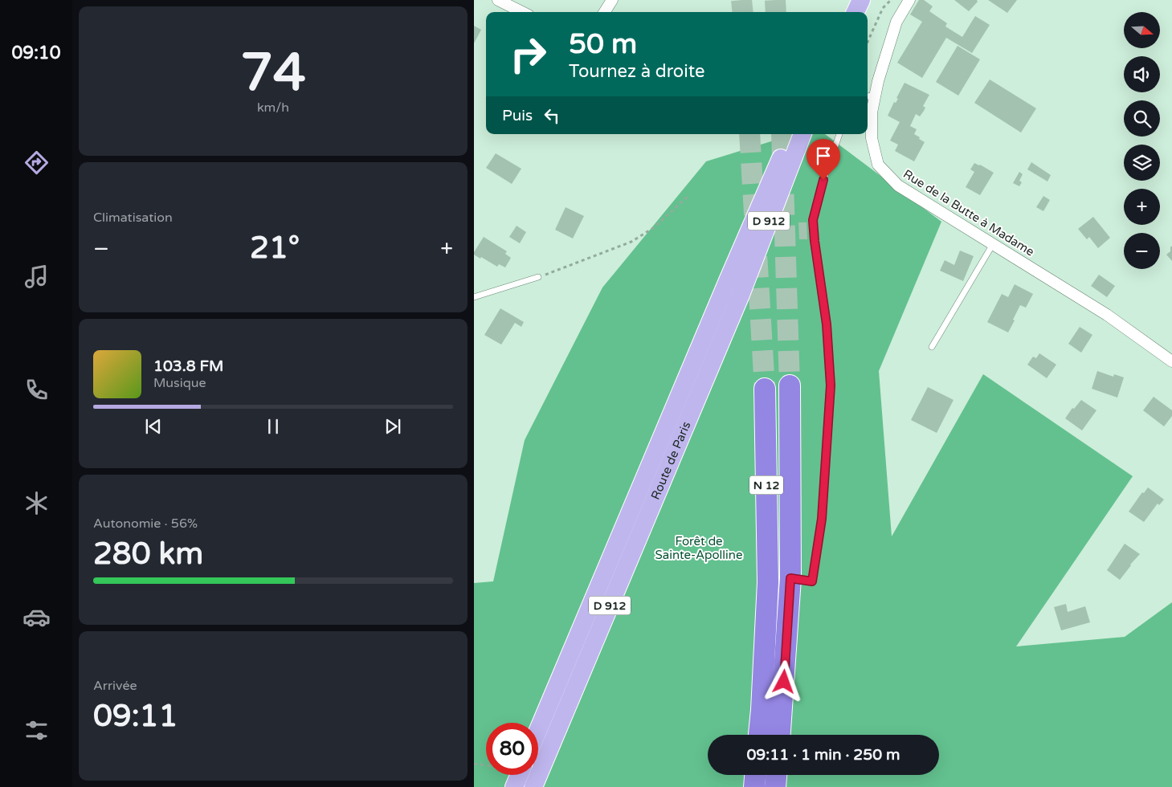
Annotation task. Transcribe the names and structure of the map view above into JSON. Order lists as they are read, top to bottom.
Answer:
{
  "streets": {
    "highway": ["N 12"],
    "main road": ["D 912", "Route de Paris"],
    "street": ["Rue de la Butte à Madame"]
  },
  "parks": ["Forêt de Sainte-Apolline"],
  "north": "right",
  "page": {
    "tabs": "09:10",
    "tile": [
      ["74", "km/h"],
      "Climatisation",
      ["Autonomie · 56%", "280 km"],
      ["Arrivée", "09:11"]
    ],
    "map_buttons": ["+", "−"],
    "turn": ["50 m", "Tournez à droite"],
    "then": "Puis",
    "heat": ["−", "21°", "+"],
    "song": ["103.8 FM", "Musique"],
    "limit": "80",
    "trip": "09:11 · 1 min · 250 m"
  }
}
